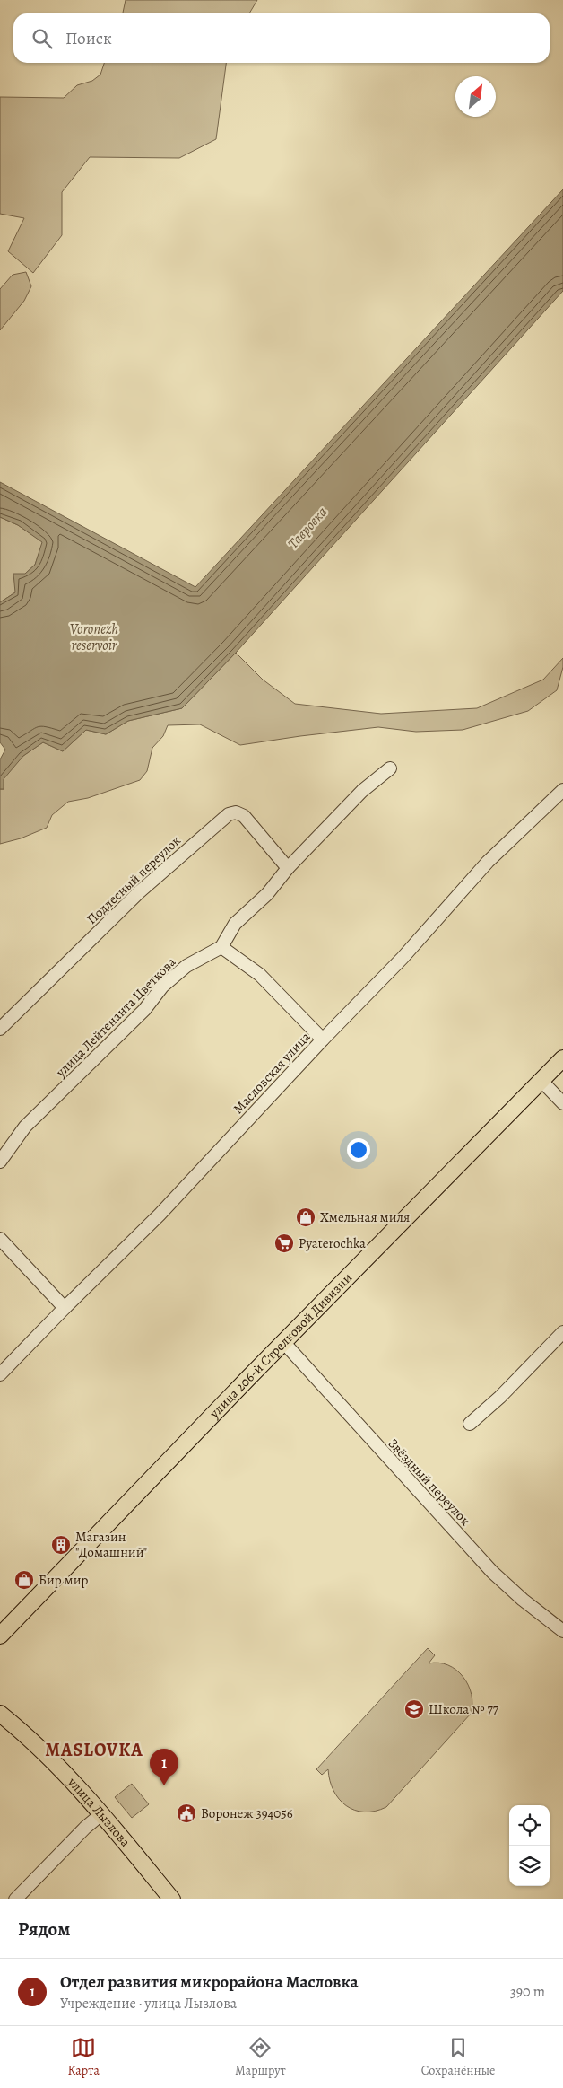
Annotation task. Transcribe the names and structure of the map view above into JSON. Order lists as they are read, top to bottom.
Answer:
{
  "streets": {
    "main road": ["улица 206-й Стрелковой Дивизии", "улица Лызлова"],
    "street": [
      "Подлесный переулок",
      "улица Лейтенанта Цветкова",
      "Масловская улица",
      "Звёздный переулок"
    ]
  },
  "crossings": [
    ["улица 206-й Стрелковой Дивизии", "Звёздный переулок"]
  ],
  "districts": ["MASLOVKA"],
  "water": ["Тавровка", "Voronezh reservoir"],
  "places": {
    "shop": ["Хмельная миля", "Бир мир"],
    "supermarket": ["Pyaterochka"],
    "building": ["Магазин \"Домашний\""],
    "school or university": ["Школа № 77"],
    "public building": ["Воронеж 394056"]
  },
  "north": "top right",
  "page": {
    "search": "Поиск",
    "pins": "1",
    "heading": "Рядом",
    "list": [
      {
        "mark": "1",
        "name": "Отдел развития микрорайона Масловка",
        "note": "Учреждение · улица Лызлова",
        "value": "390 m"
      }
    ],
    "nav": ["Карта", "Маршрут", "Сохранённые"]
  }
}
